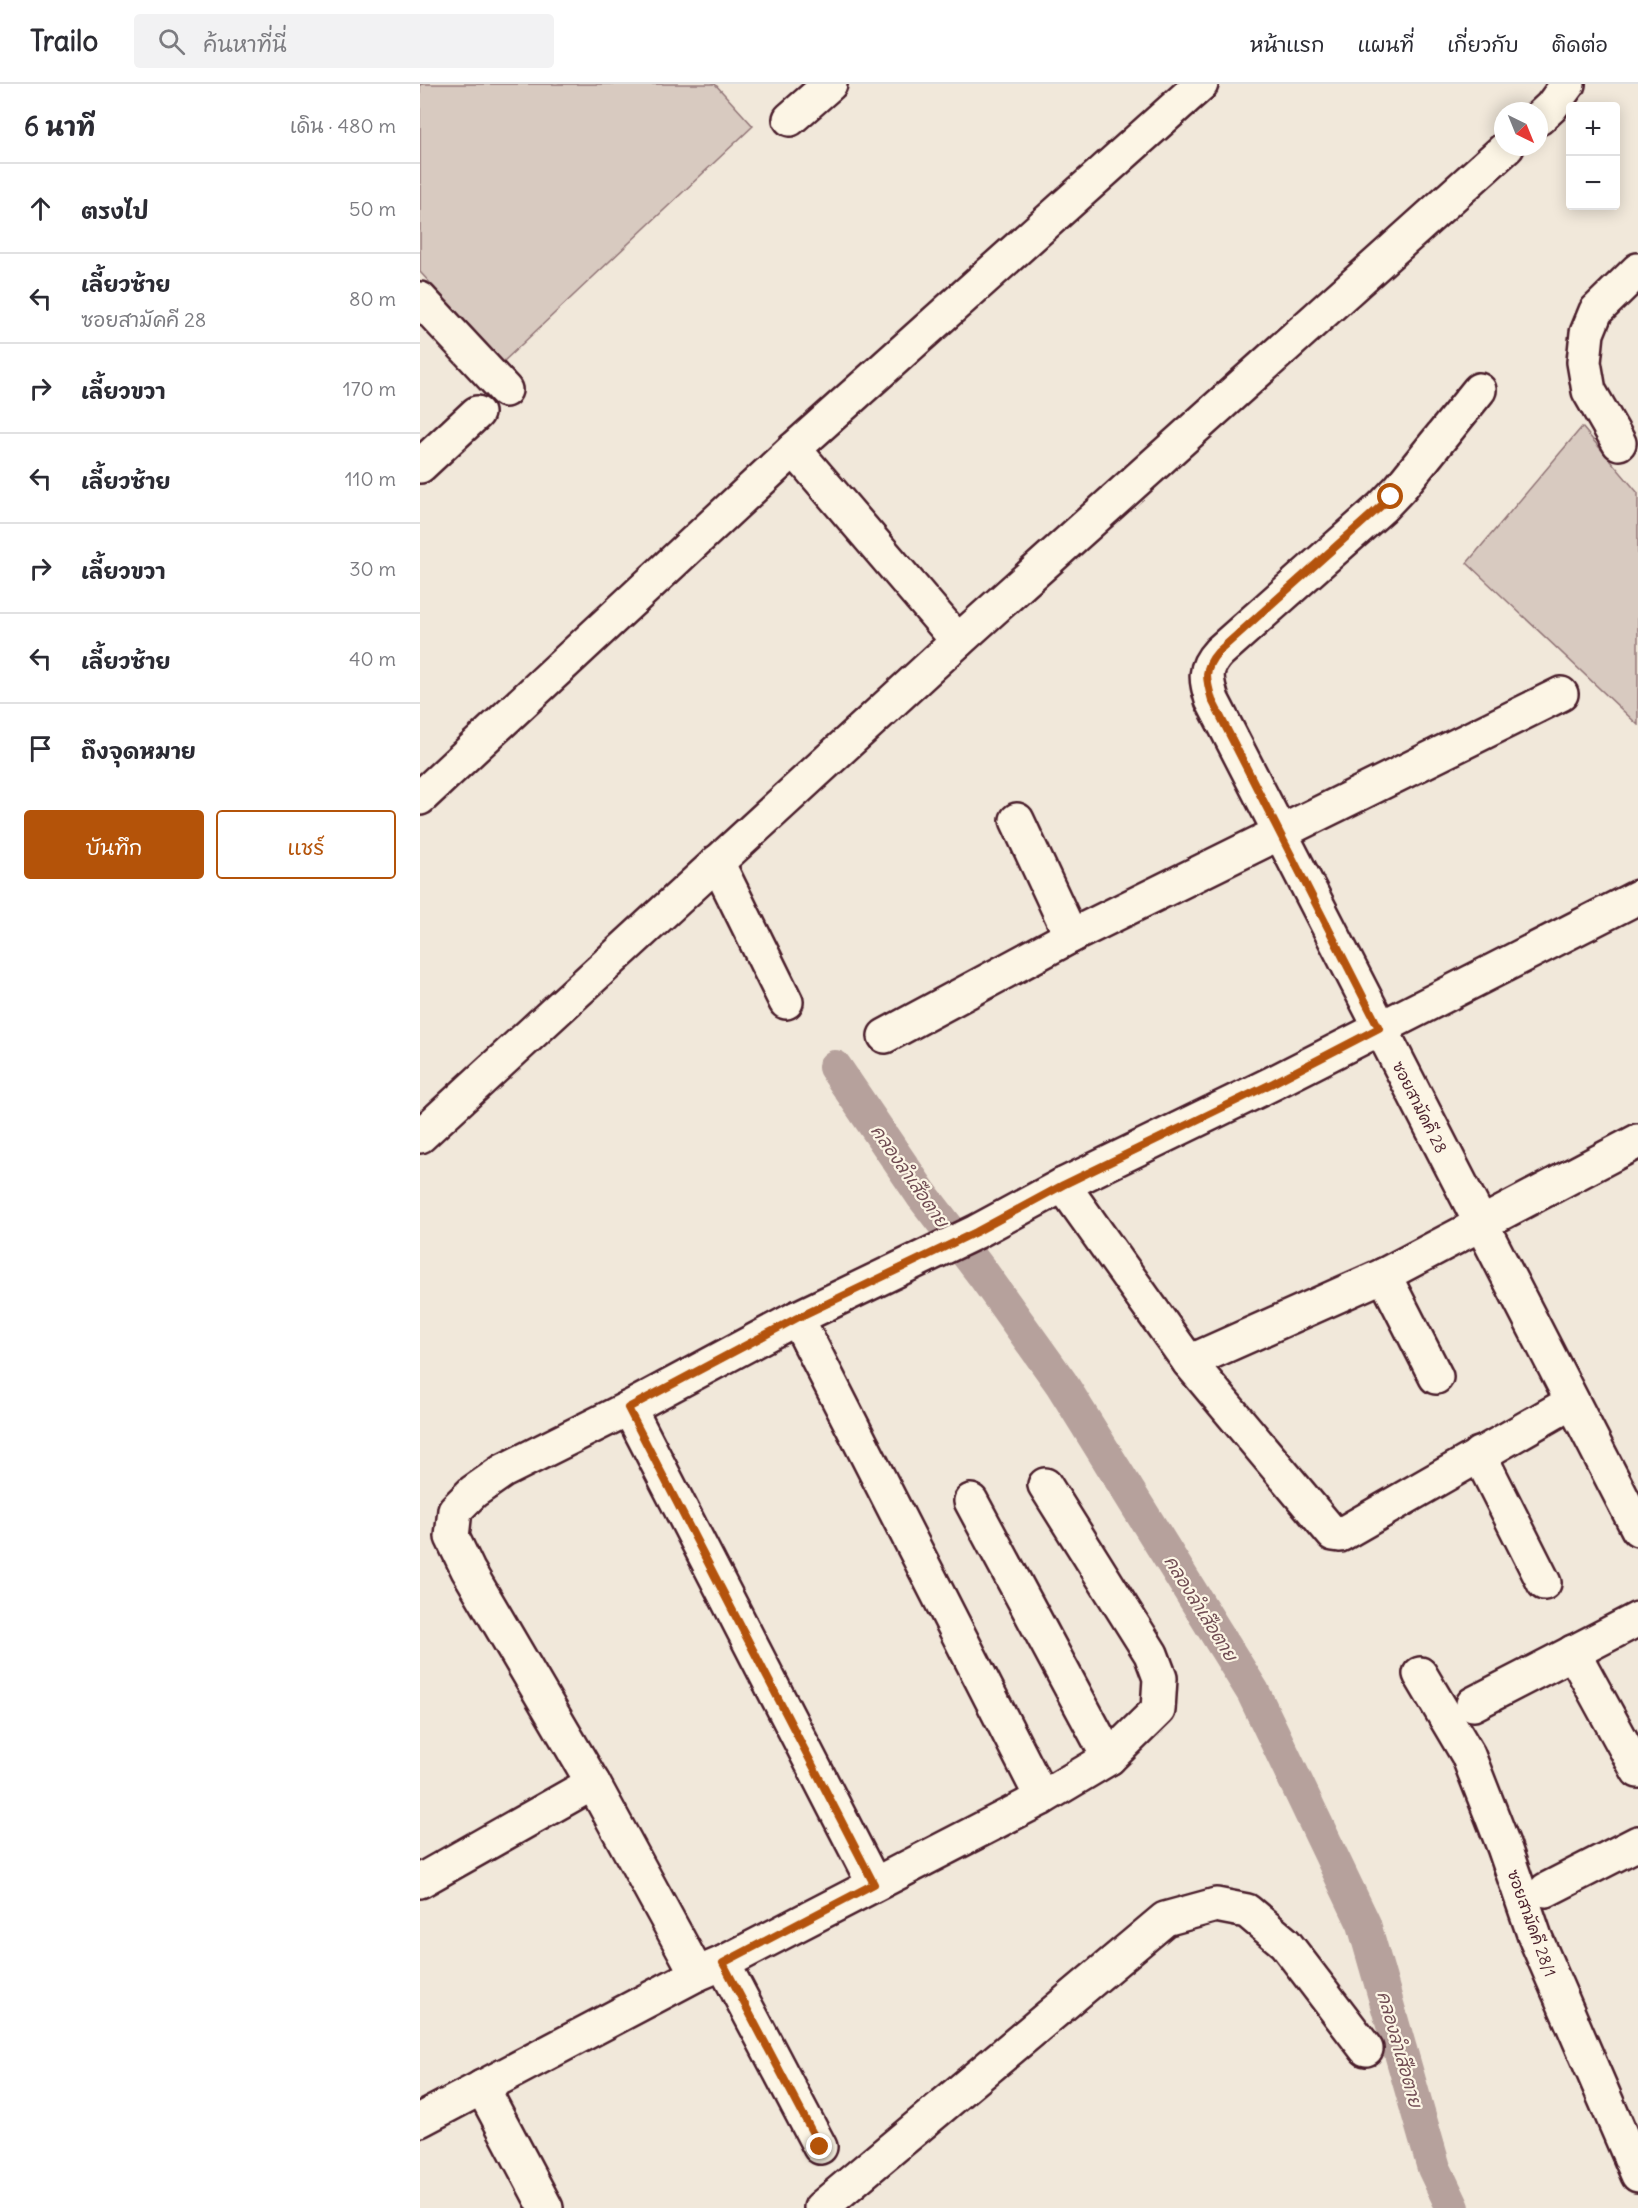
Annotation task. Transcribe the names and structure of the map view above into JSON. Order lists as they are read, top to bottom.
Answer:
{
  "streets": {
    "street": ["ซอยสามัคคี 28", "ซอยสามัคคี 28/1"]
  },
  "water": ["คลองลำเสือตาย"],
  "north": "bottom right",
  "page": {
    "header": "Trailo",
    "search": "ค้นหาที่นี่",
    "nav": [
      "หน้าแรก",
      "แผนที่",
      "เกี่ยวกับ",
      "ติดต่อ"
    ],
    "heading": ["6 นาที", "เดิน · 480 m"],
    "map_buttons": ["+", "−"],
    "list": [
      ["ตรงไป", "50 m"],
      ["เลี้ยวซ้าย", "ซอยสามัคคี 28", "80 m"],
      ["เลี้ยวขวา", "170 m"],
      ["เลี้ยวซ้าย", "110 m"],
      ["เลี้ยวขวา", "30 m"],
      ["เลี้ยวซ้าย", "40 m"],
      "ถึงจุดหมาย"
    ],
    "buttons": ["บันทึก", "แชร์"]
  }
}
